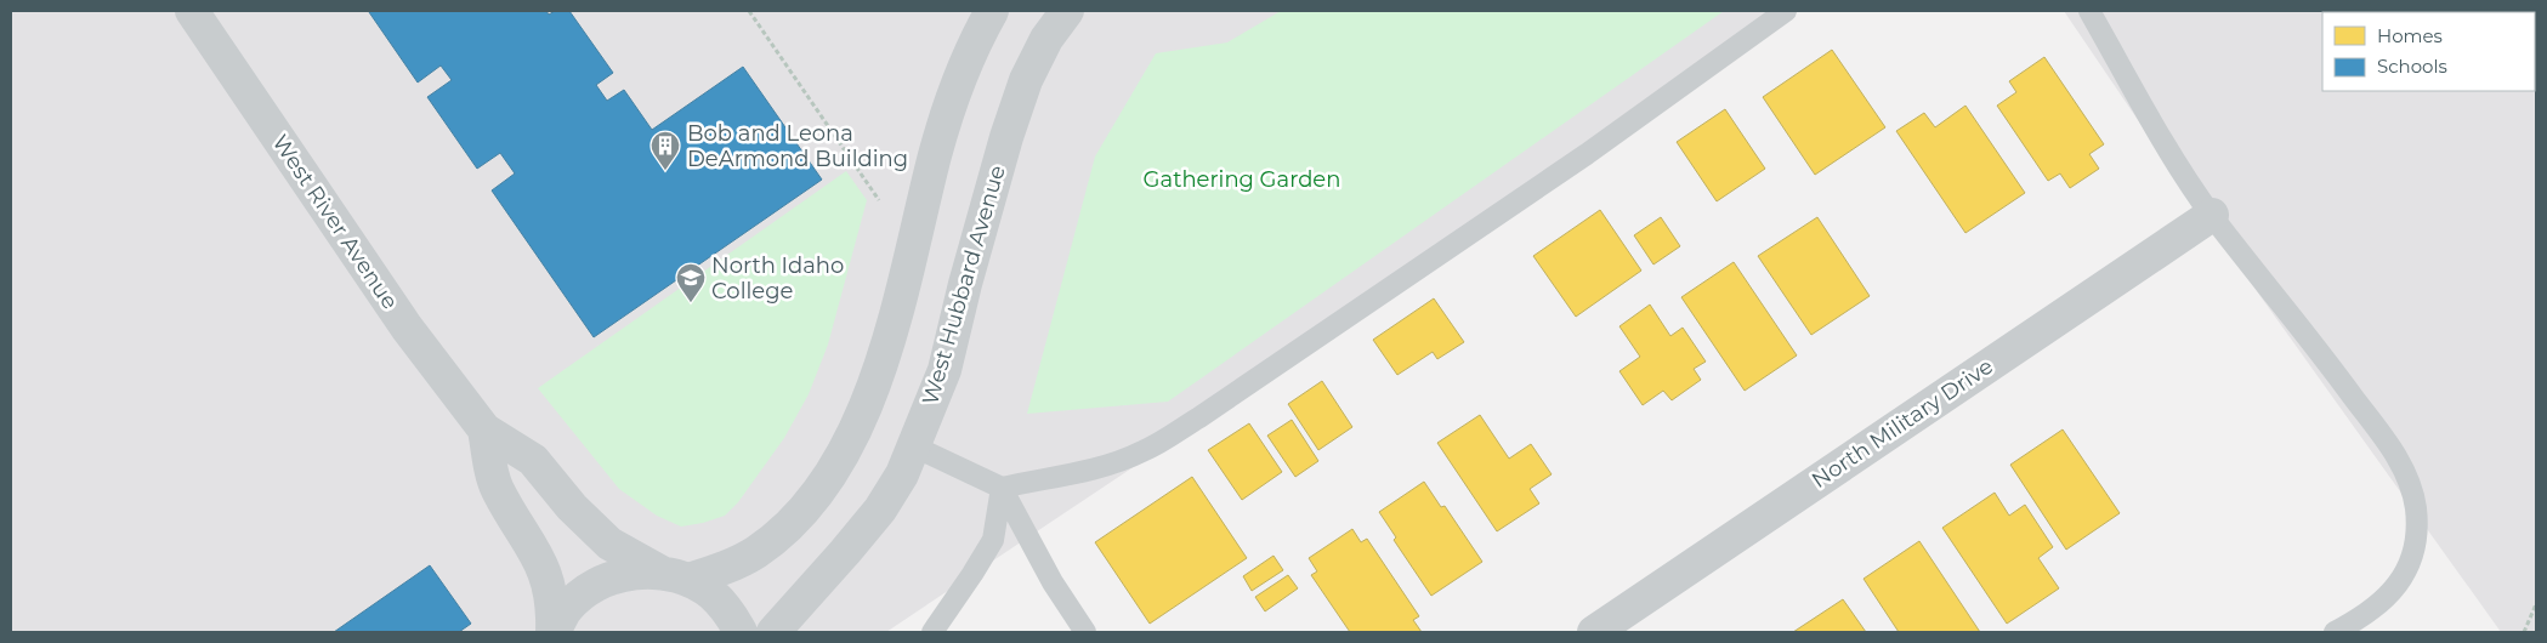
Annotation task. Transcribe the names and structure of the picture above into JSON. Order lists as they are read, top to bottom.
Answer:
{
  "streets": {
    "street": ["West River Avenue", "West Hubbard Avenue", "North Military Drive"]
  },
  "parks": ["Gathering Garden"],
  "places": {
    "building": ["Bob and Leona DeArmond Building"],
    "school or university": ["North Idaho College"]
  },
  "legend": ["Homes", "Schools"]
}
